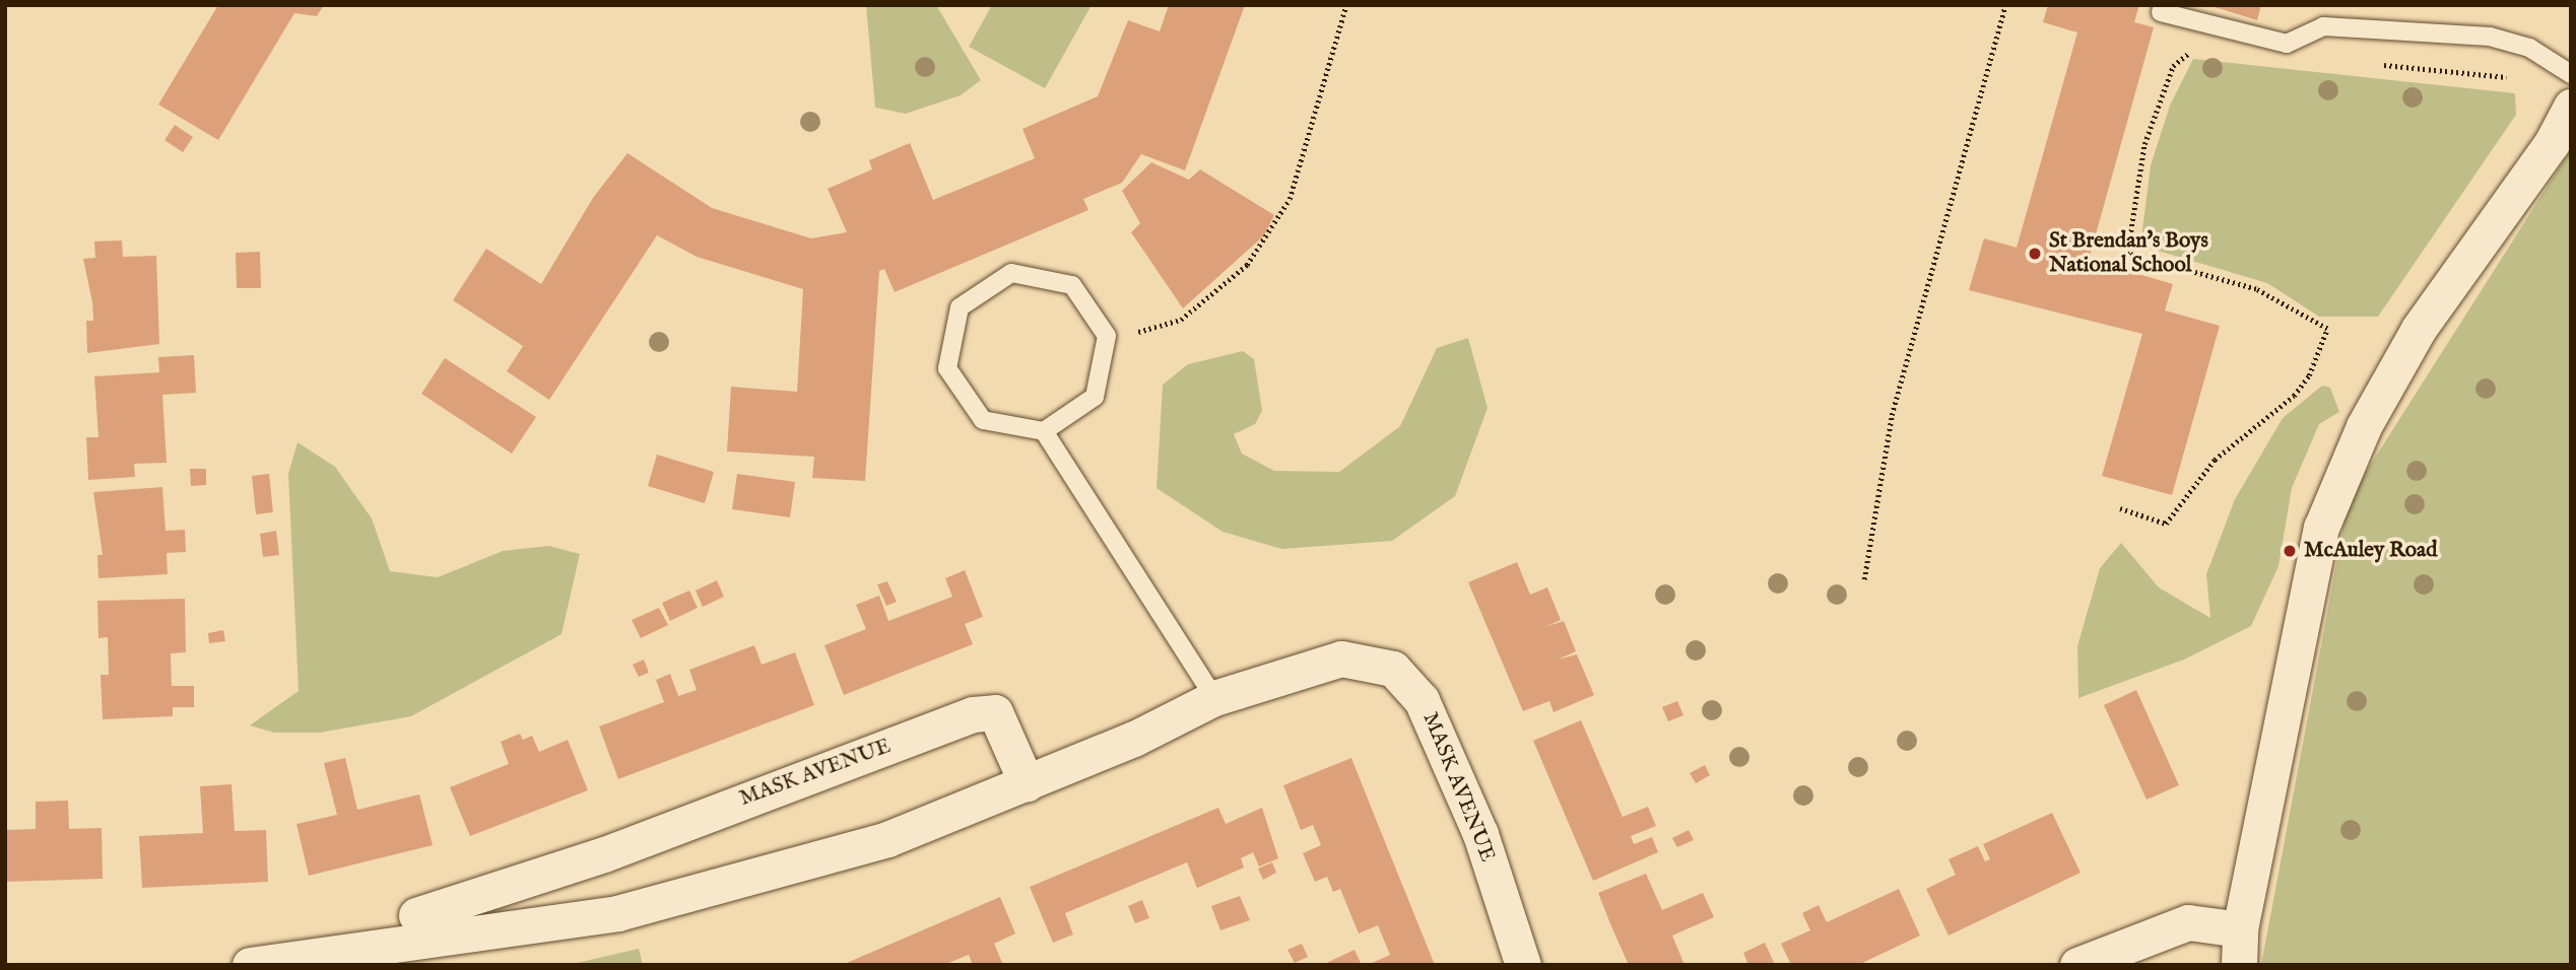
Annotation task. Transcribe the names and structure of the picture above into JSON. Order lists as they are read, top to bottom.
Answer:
{
  "streets": {
    "street": ["MASK AVENUE"]
  },
  "places": ["St Brendan's Boys National School", "McAuley Road"]
}
